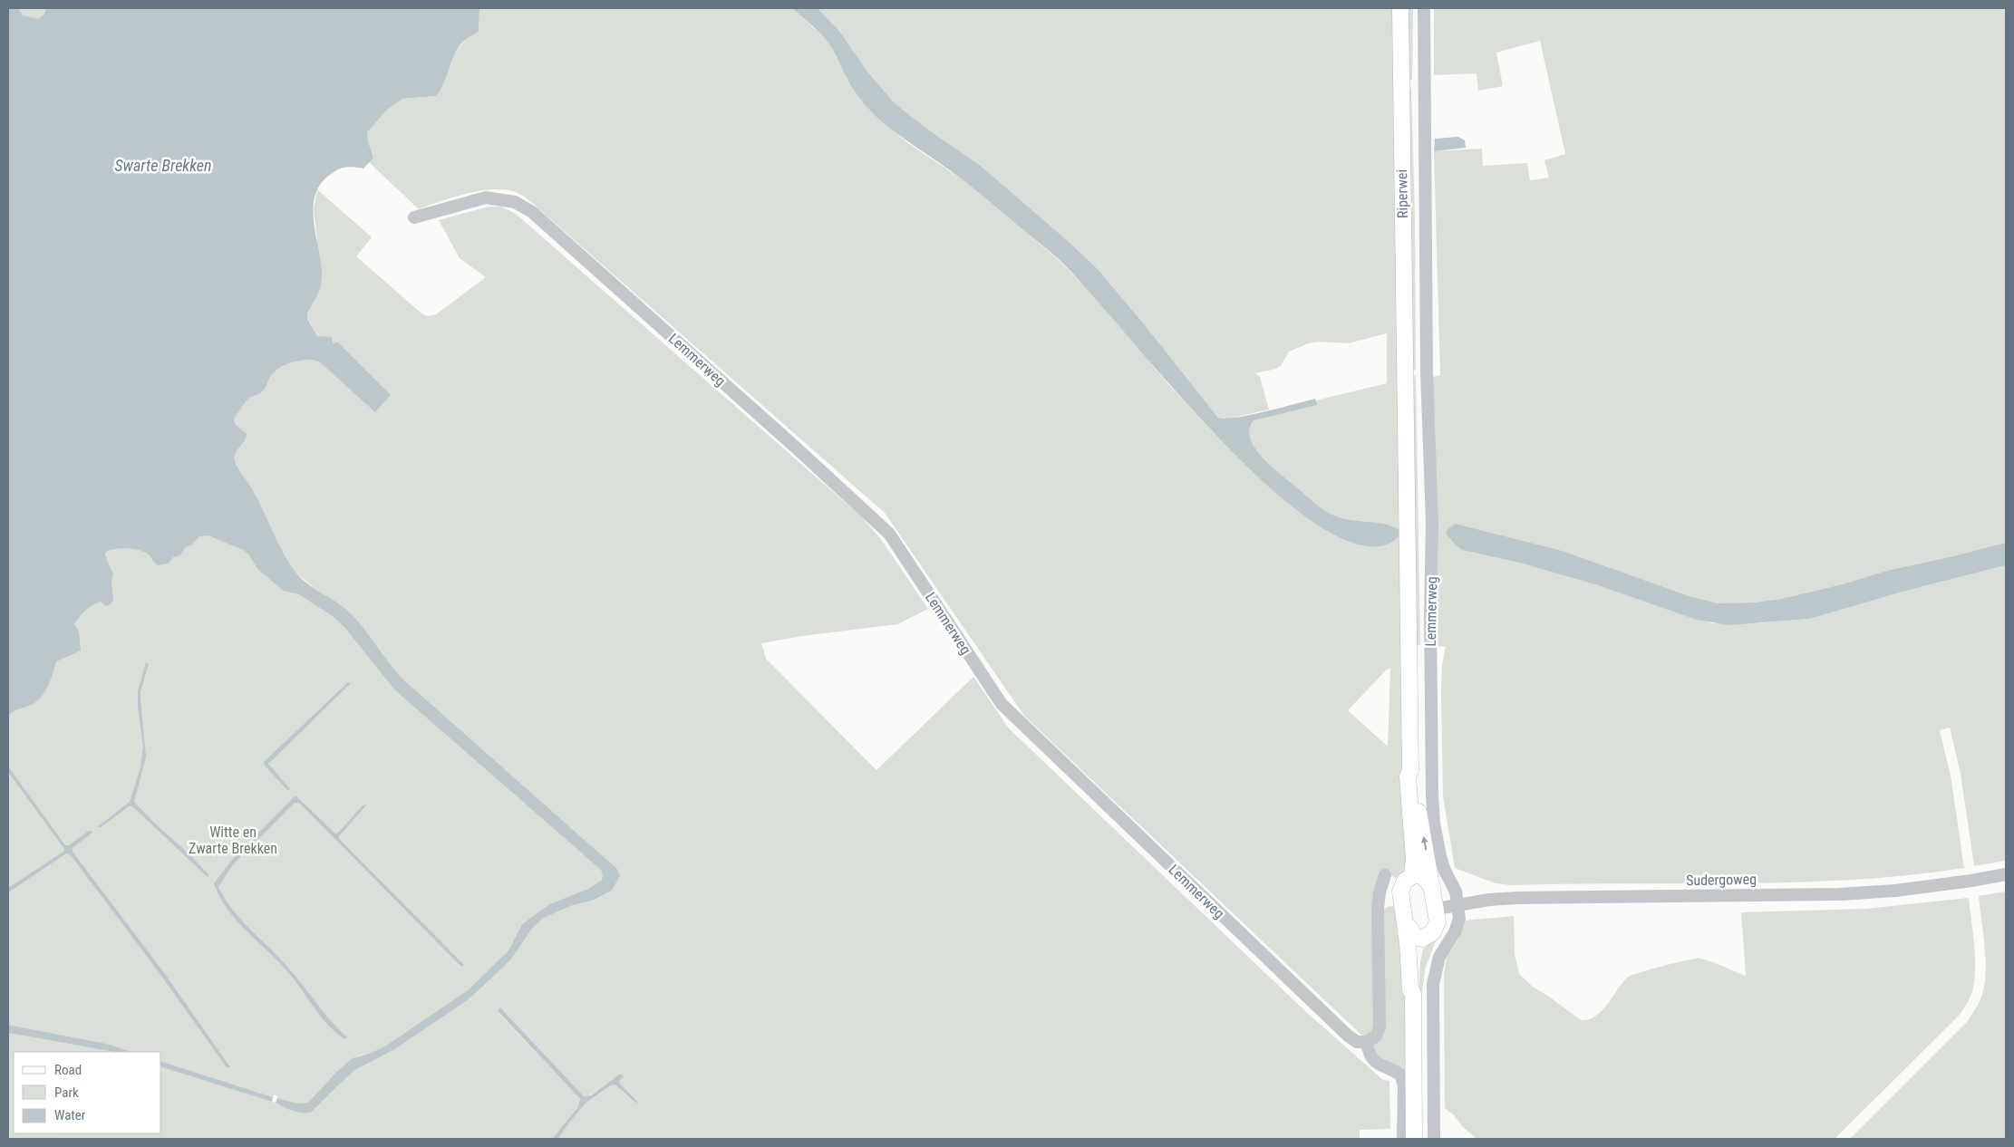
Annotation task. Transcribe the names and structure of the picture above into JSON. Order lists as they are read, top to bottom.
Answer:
{
  "streets": {
    "main road": ["Riperwei", "Lemmerweg"],
    "street": ["Sudergoweg"]
  },
  "crossings": [
    ["Riperwei", "Lemmerweg"],
    ["Lemmerweg", "Sudergoweg"]
  ],
  "water": ["Swarte Brekken"],
  "parks": ["Witte en Zwarte Brekken"],
  "legend": ["Road", "Park", "Water"]
}
